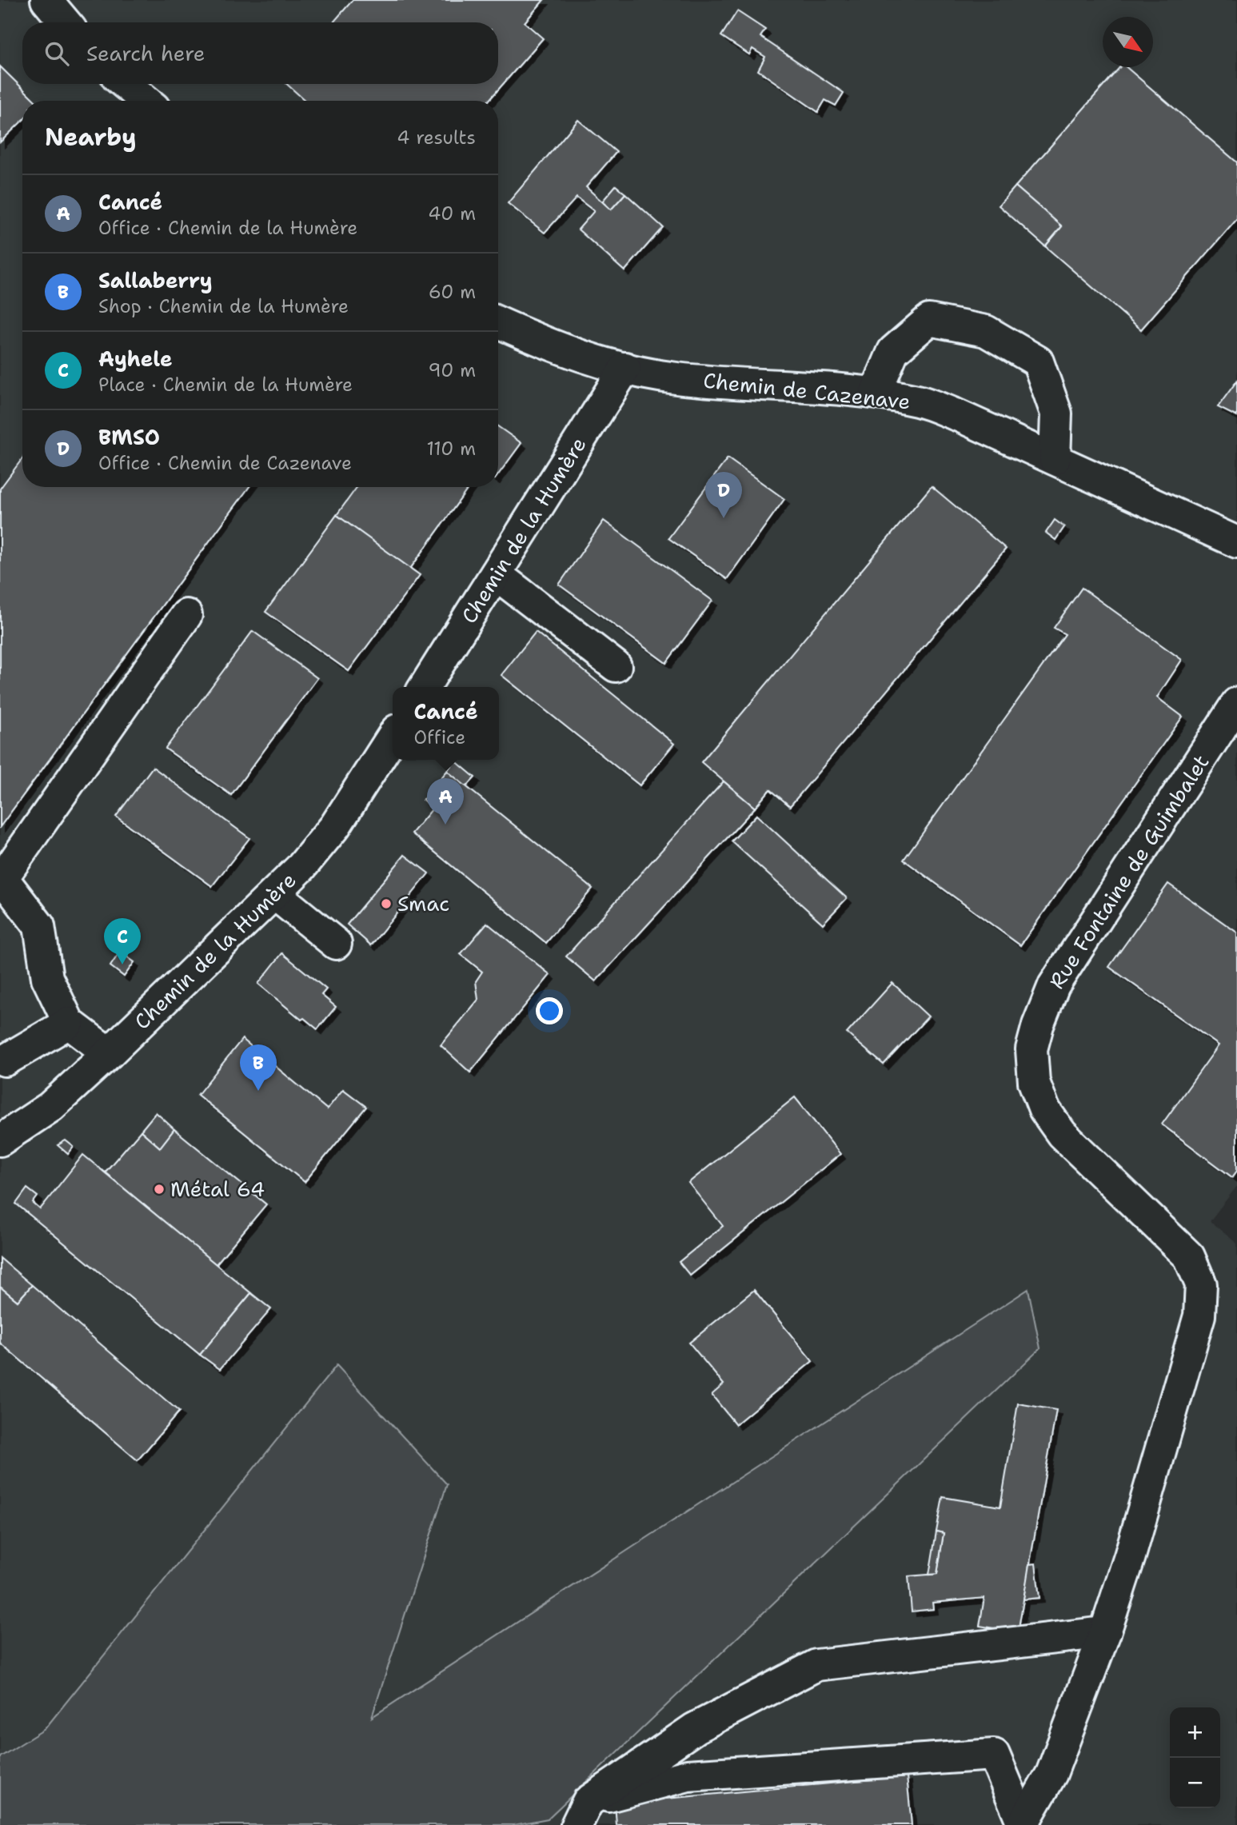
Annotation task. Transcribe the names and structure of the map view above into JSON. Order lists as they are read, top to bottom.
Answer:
{
  "streets": {
    "street": ["Chemin de Cazenave", "Chemin de la Humère", "Rue Fontaine de Guimbalet"]
  },
  "crossings": [
    ["Chemin de Cazenave", "Chemin de la Humère"]
  ],
  "places": ["Smac", "Métal 64"],
  "north": "bottom right",
  "page": {
    "search": "Search here",
    "heading": ["Nearby", "4 results"],
    "list": [
      {
        "mark": "A",
        "name": "Cancé",
        "note": "Office · Chemin de la Humère",
        "value": "40 m"
      },
      {
        "mark": "B",
        "name": "Sallaberry",
        "note": "Shop · Chemin de la Humère",
        "value": "60 m"
      },
      {
        "mark": "C",
        "name": "Ayhele",
        "note": "Place · Chemin de la Humère",
        "value": "90 m"
      },
      {
        "mark": "D",
        "name": "BMSO",
        "note": "Office · Chemin de Cazenave",
        "value": "110 m"
      }
    ],
    "pins": [
      "D",
      "A",
      "C",
      "B"
    ],
    "popup": ["Cancé", "Office"],
    "map_buttons": ["+", "−"]
  }
}
